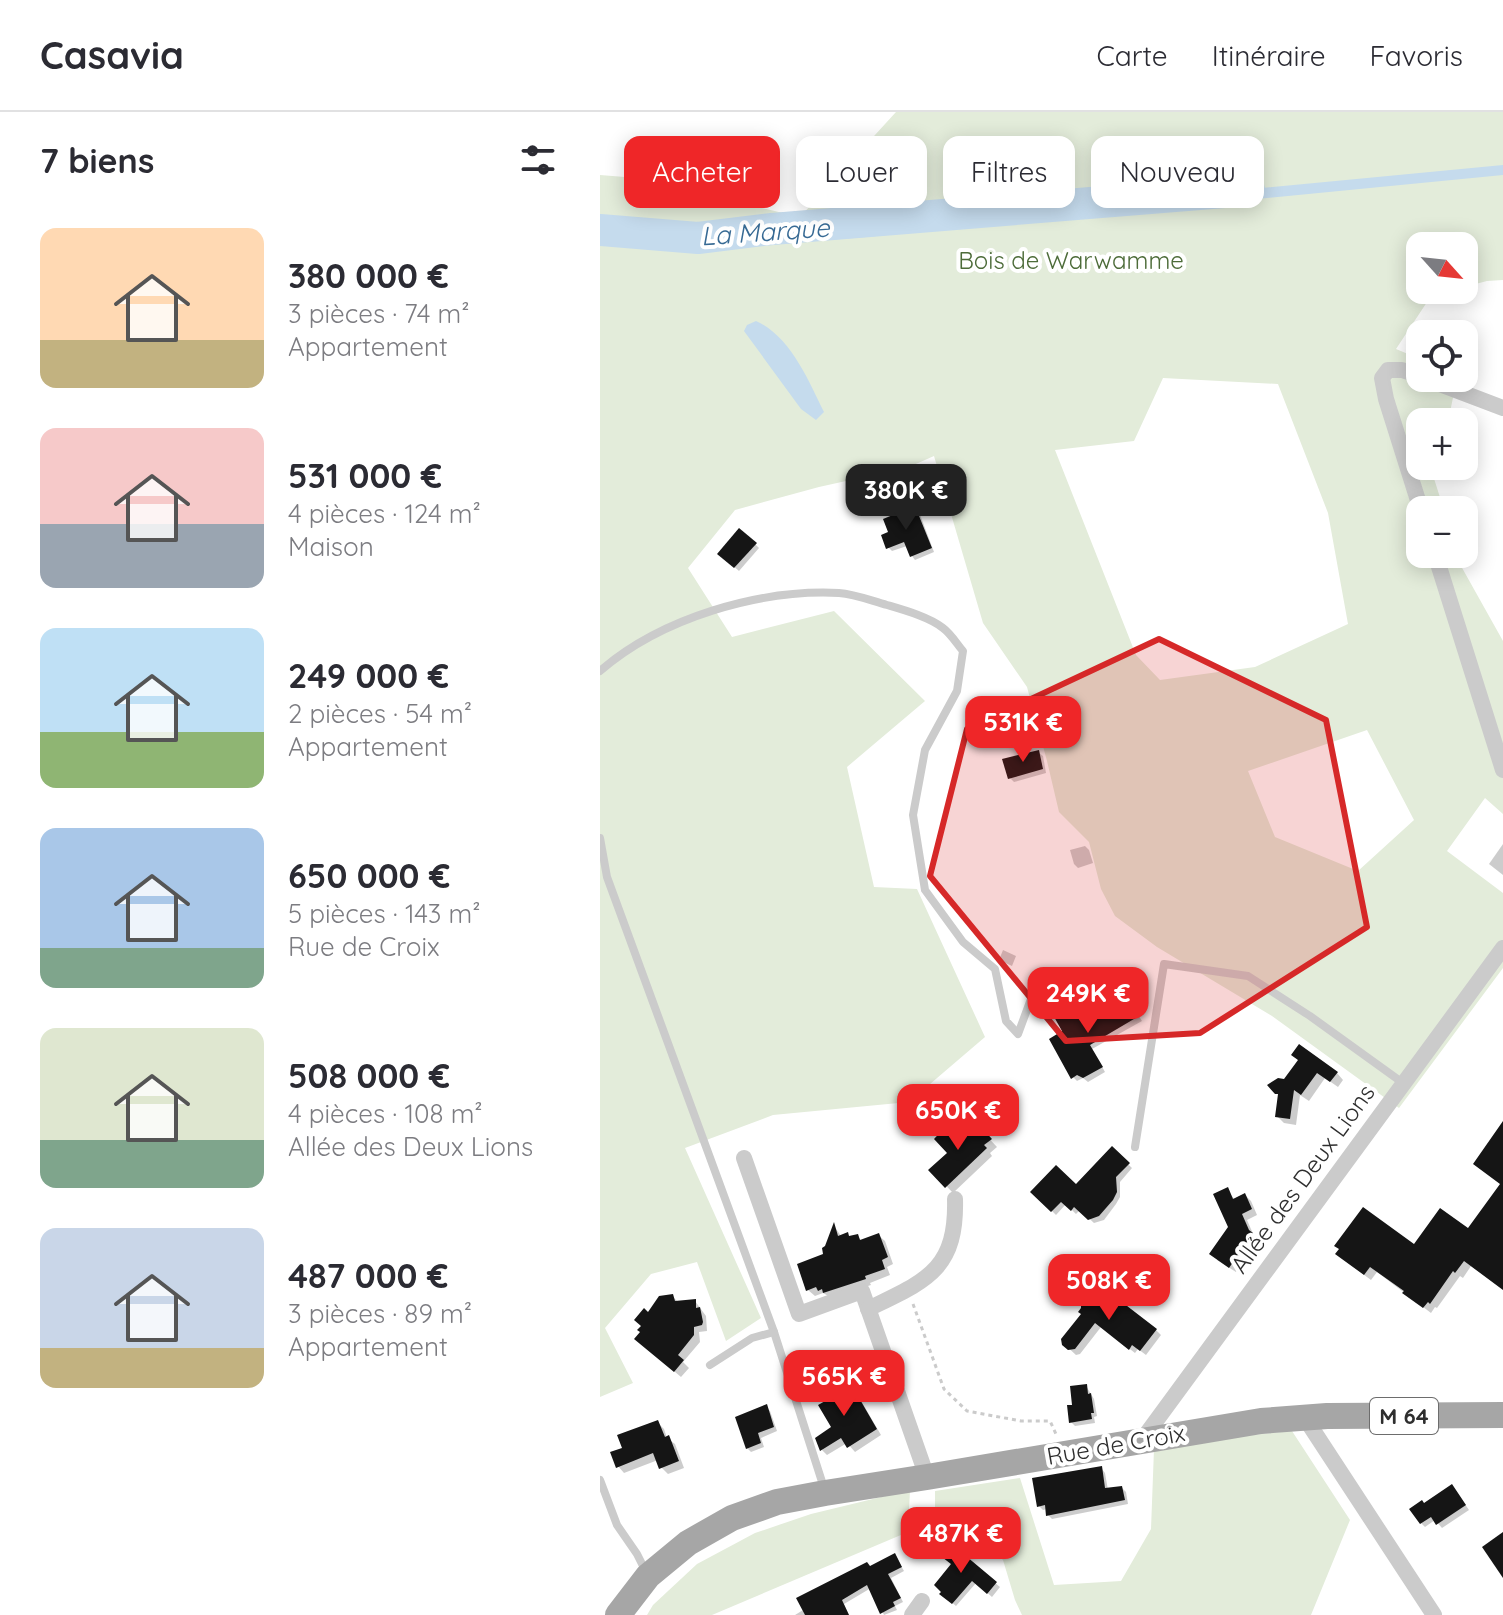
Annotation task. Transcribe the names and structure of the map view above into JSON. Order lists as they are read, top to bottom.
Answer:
{
  "streets": {
    "main road": ["M 64", "Rue de Croix"],
    "street": ["Allée des Deux Lions"]
  },
  "crossings": [
    ["Allée des Deux Lions", "Rue de Croix"],
    ["M 64", "Rue de Croix"]
  ],
  "water": ["La Marque"],
  "parks": ["Bois de Warwamme"],
  "north": "bottom right",
  "page": {
    "header": "Casavia",
    "nav": ["Carte", "Itinéraire", "Favoris"],
    "heading": "7 biens",
    "chip": [
      "Acheter",
      "Louer",
      "Filtres",
      "Nouveau"
    ],
    "list": [
      {
        "name": "380 000 €",
        "note": "3 pièces · 74 m² · Appartement"
      },
      {
        "name": "531 000 €",
        "note": "4 pièces · 124 m² · Maison"
      },
      {
        "name": "249 000 €",
        "note": "2 pièces · 54 m² · Appartement"
      },
      {
        "name": "650 000 €",
        "note": "5 pièces · 143 m² · Rue de Croix"
      },
      {
        "name": "508 000 €",
        "note": "4 pièces · 108 m² · Allée des Deux Lions"
      },
      {
        "name": "487 000 €",
        "note": "3 pièces · 89 m² · Appartement"
      }
    ],
    "map_buttons": ["+", "−"],
    "price": [
      "380K €",
      "531K €",
      "249K €",
      "650K €",
      "508K €",
      "565K €",
      "487K €"
    ]
  }
}
